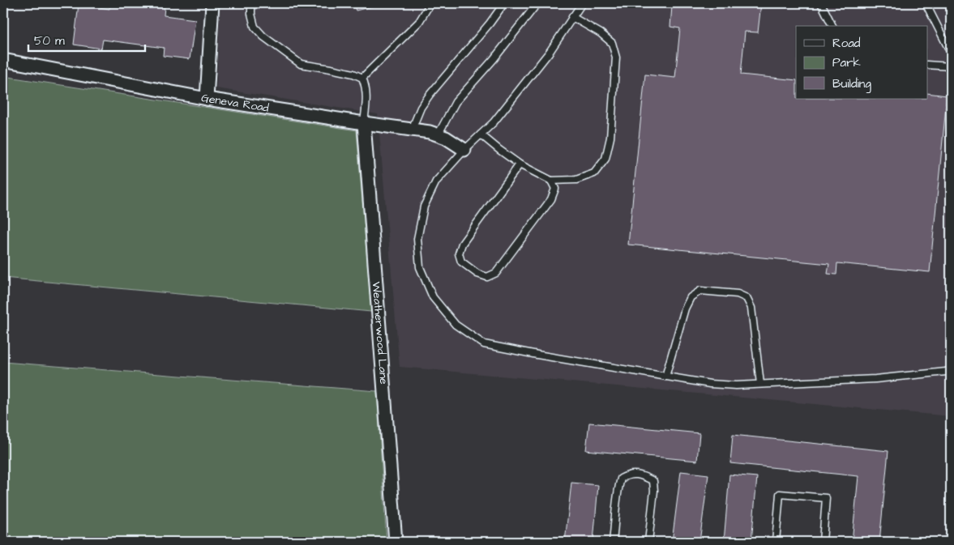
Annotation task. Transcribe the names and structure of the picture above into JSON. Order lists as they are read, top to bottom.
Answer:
{
  "streets": {
    "street": ["Geneva Road", "Weatherwood Lane"]
  },
  "crossings": [
    ["Geneva Road", "Weatherwood Lane"]
  ],
  "legend": ["Road", "Park", "Building"],
  "scale_bar": "50 m"
}
